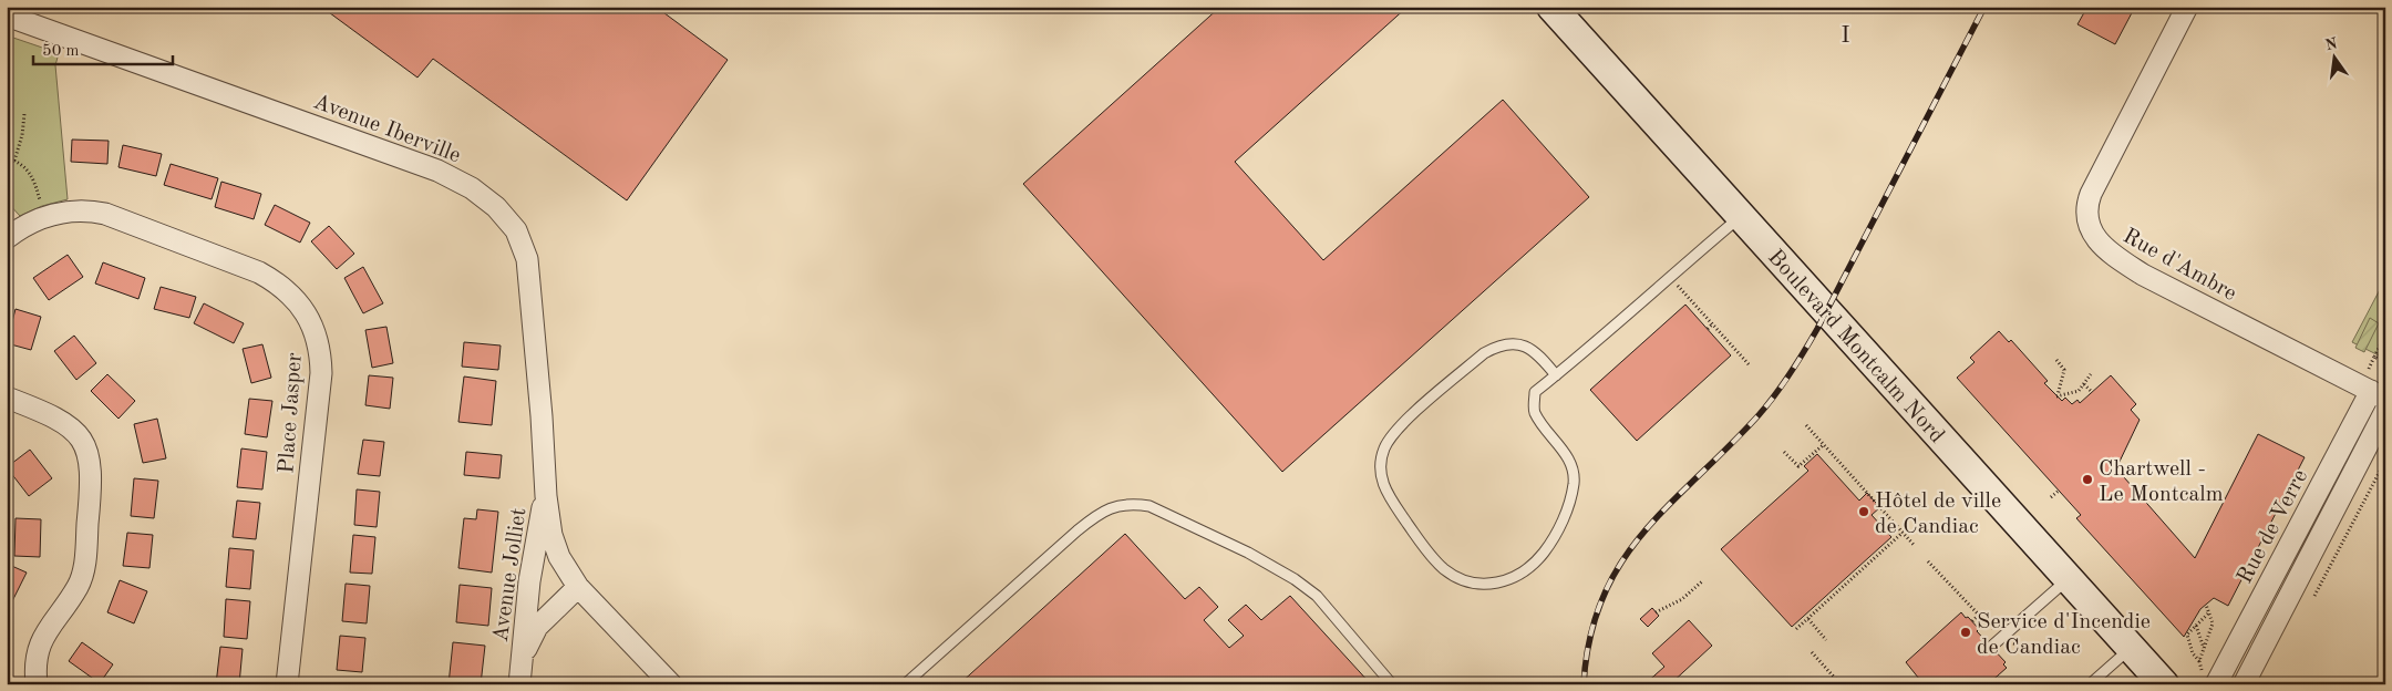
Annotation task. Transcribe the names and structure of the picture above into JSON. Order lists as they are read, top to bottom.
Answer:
{
  "streets": {
    "street": [
      "Avenue Iberville",
      "Rue d'Ambre",
      "Boulevard Montcalm Nord",
      "Place Jasper",
      "Rue de Verre",
      "Avenue Jolliet"
    ]
  },
  "crossings": [
    ["Avenue Iberville", "Avenue Jolliet"],
    ["Rue d'Ambre", "Rue de Verre"]
  ],
  "districts": ["I"],
  "places": ["Chartwell - Le Montcalm", "Hôtel de ville de Candiac", "Service d'Incendie de Candiac"],
  "scale_bar": "50 m",
  "north": "top"
}
